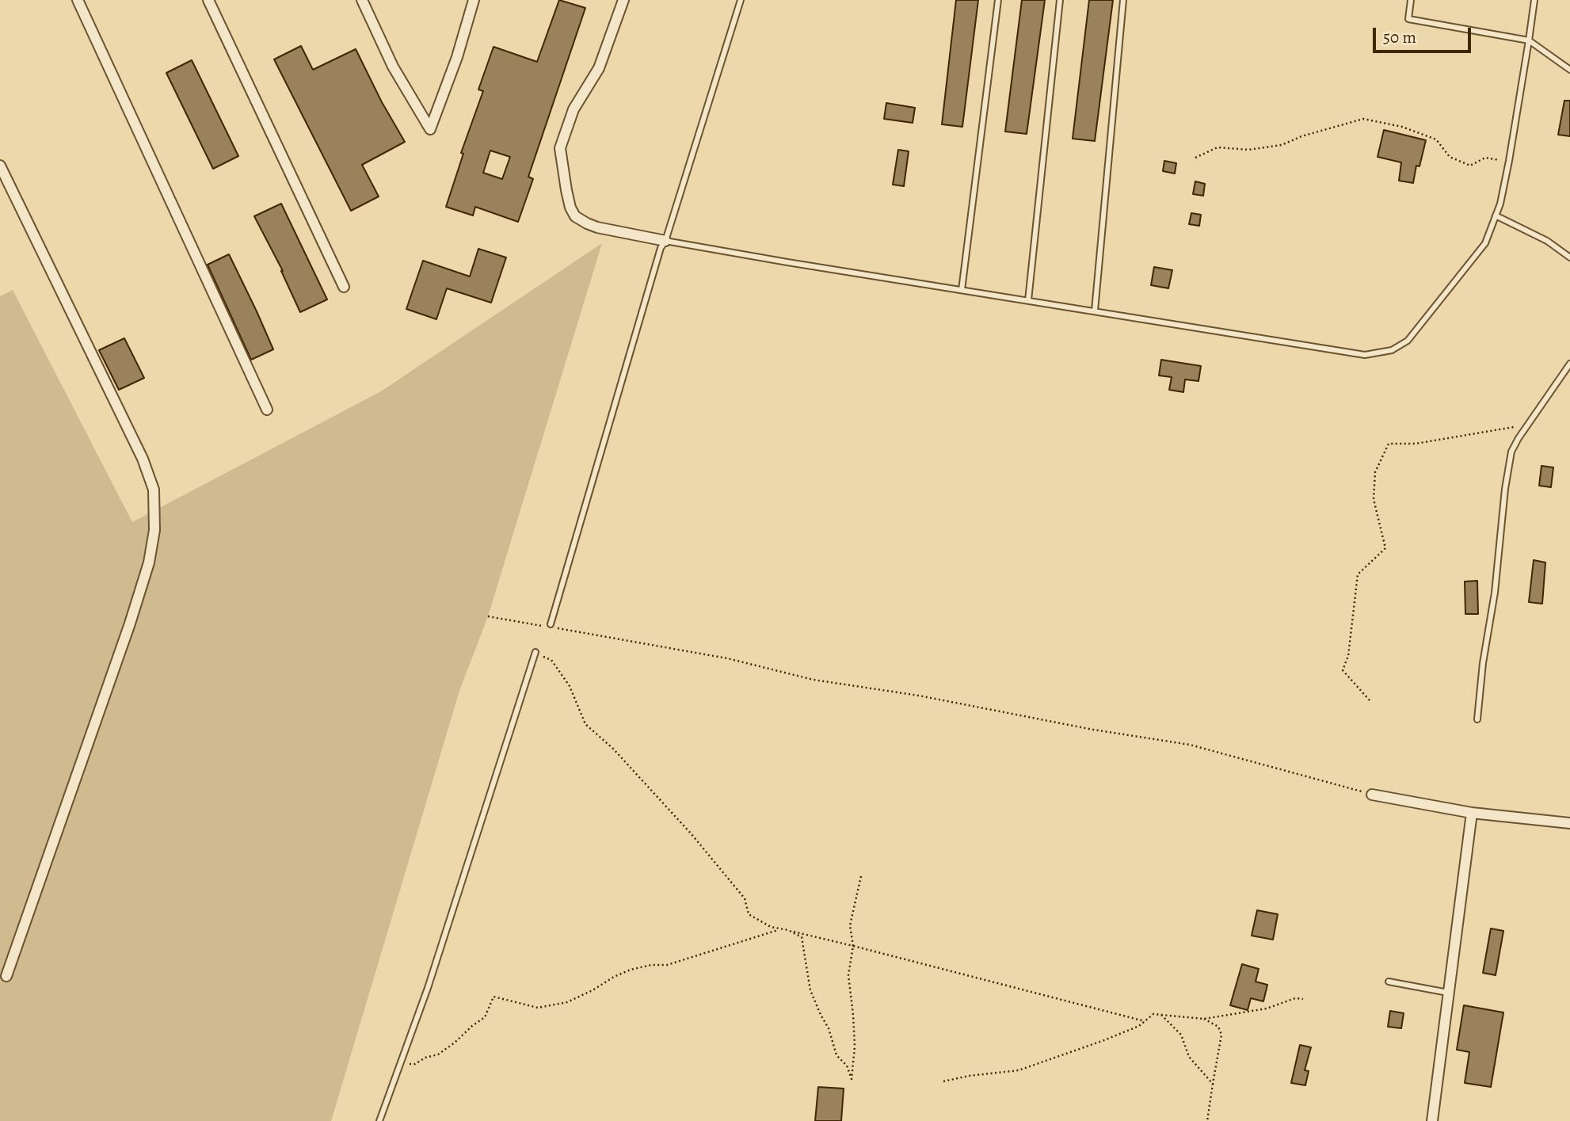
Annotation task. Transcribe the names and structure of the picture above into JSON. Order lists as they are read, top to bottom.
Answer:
{
  "scale_bar": "50 m"
}
